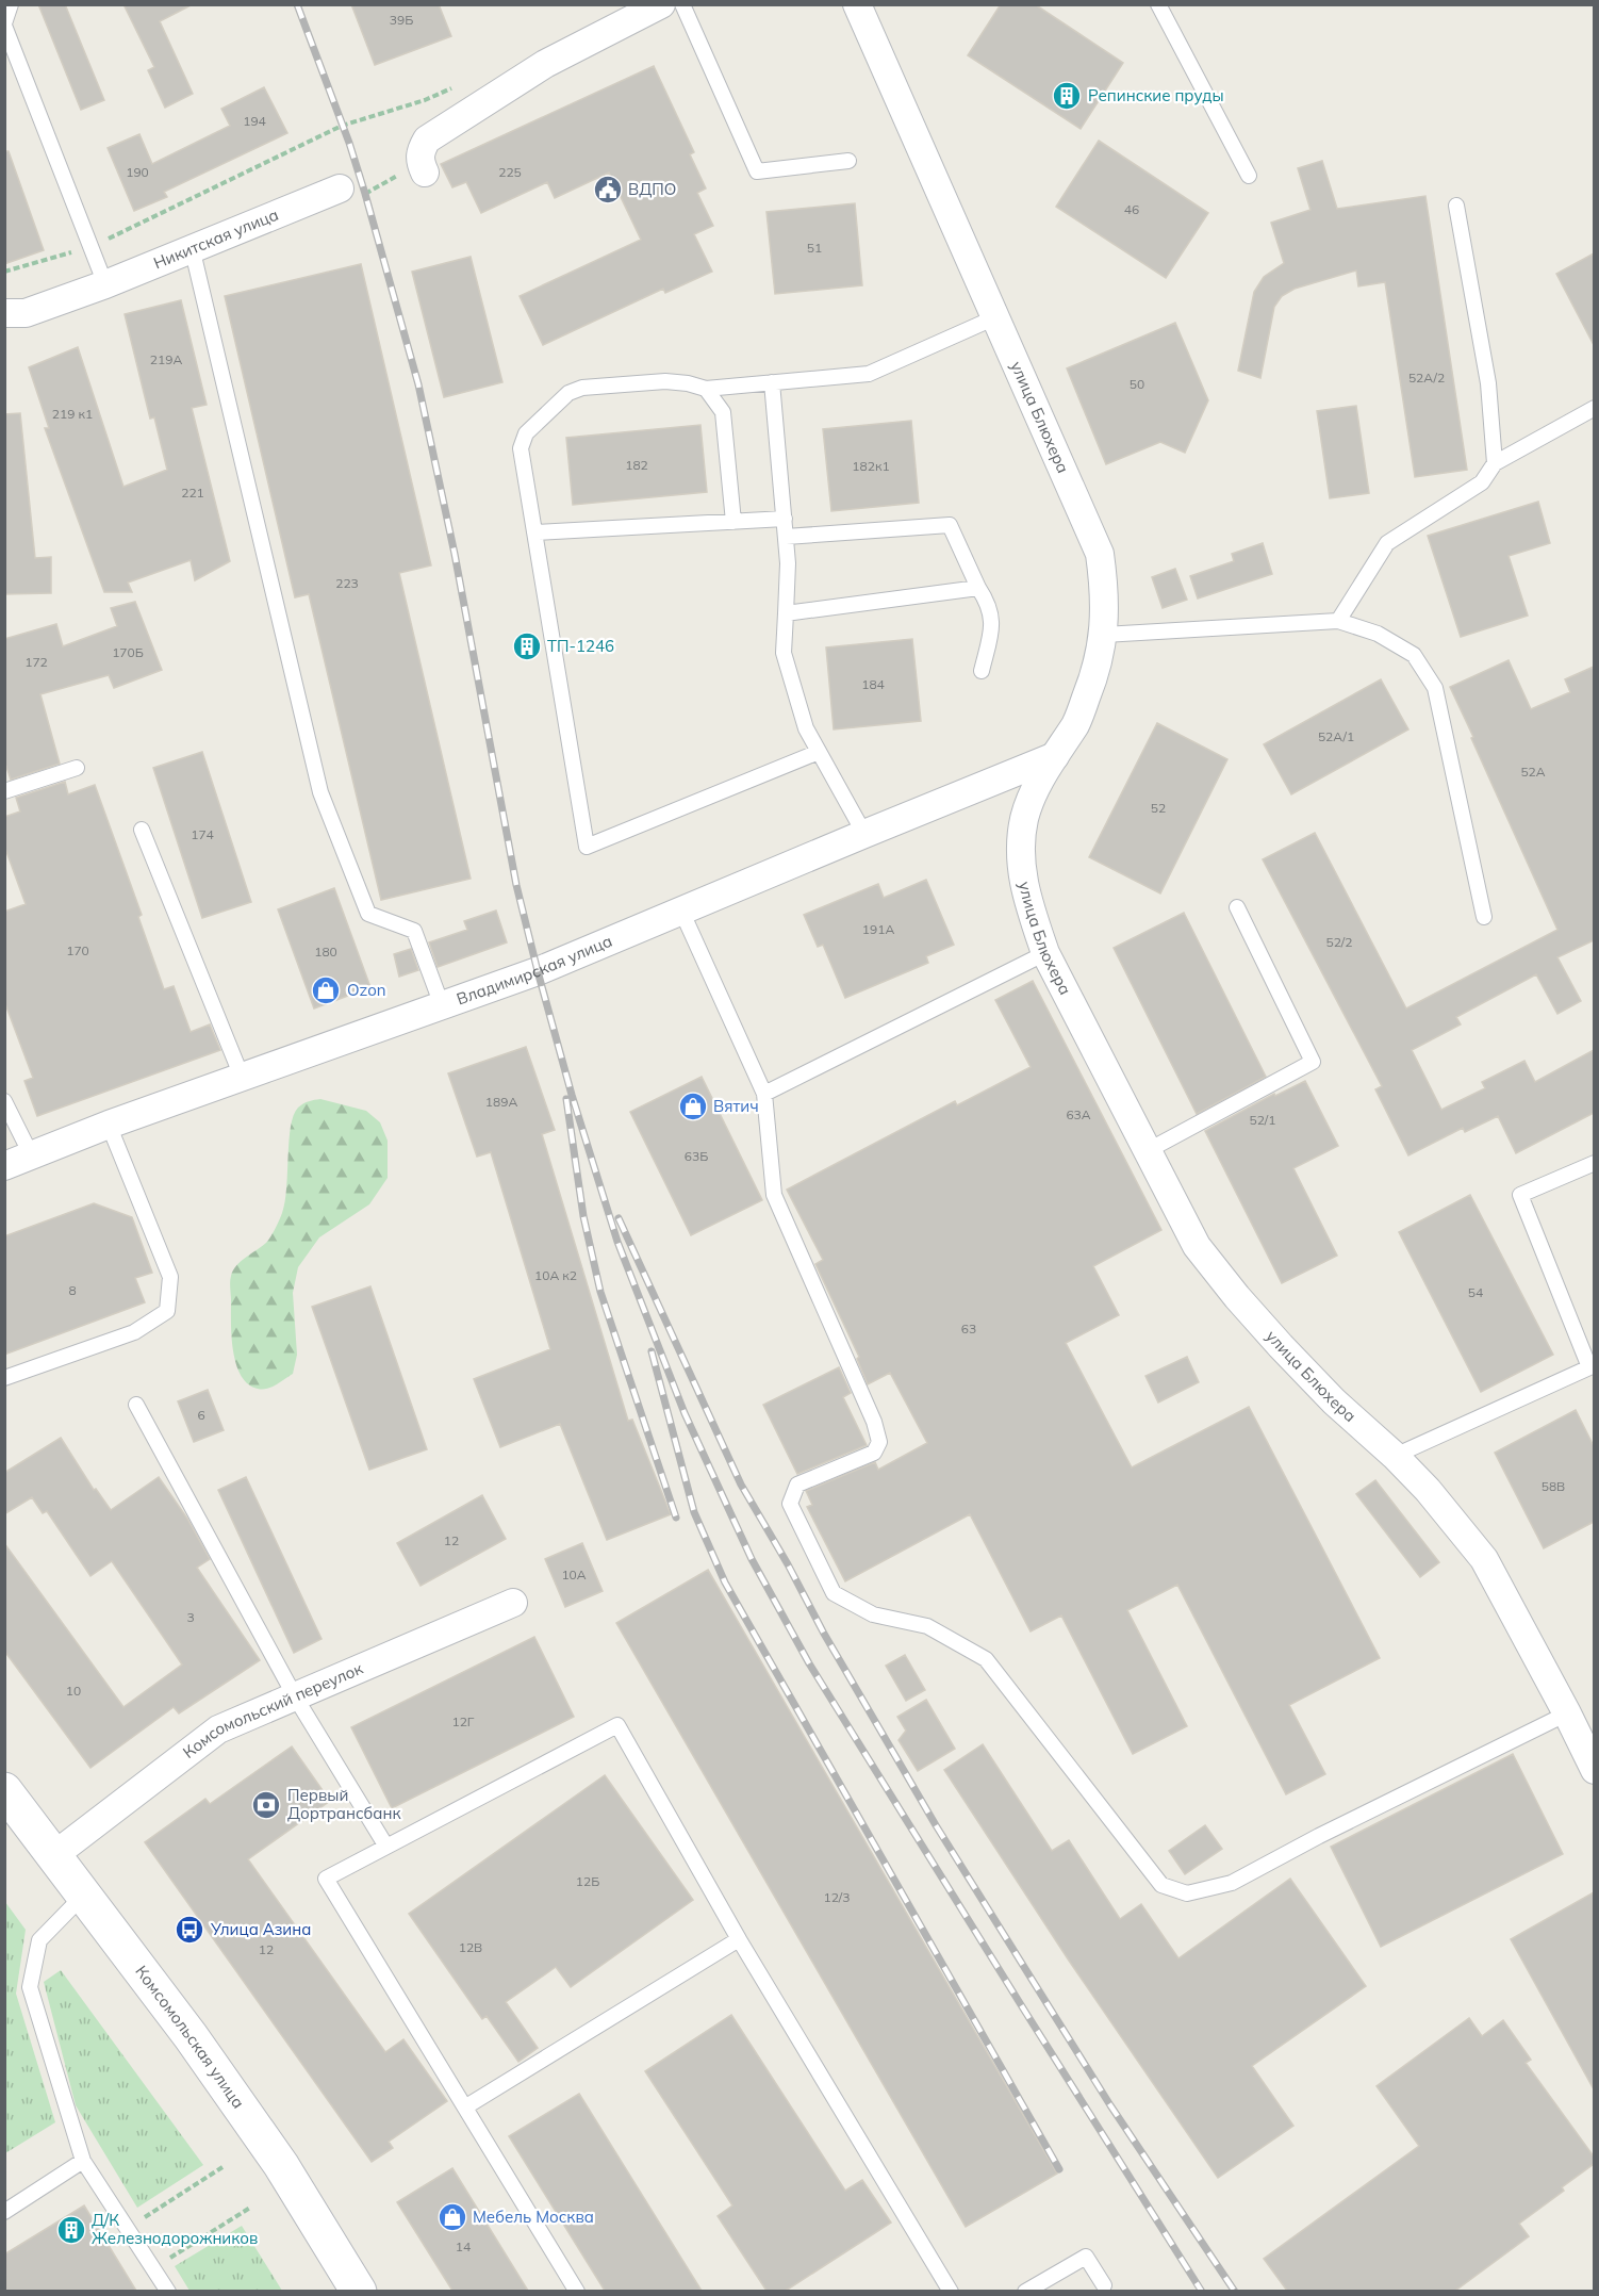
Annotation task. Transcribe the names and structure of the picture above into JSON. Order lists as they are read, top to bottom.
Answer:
{
  "streets": {
    "main road": ["Комсомольская улица"],
    "street": [
      "Никитская улица",
      "улица Блюхера",
      "Владимирская улица",
      "Комсомольский переулок"
    ]
  },
  "crossings": [
    ["улица Блюхера", "Владимирская улица"],
    ["Комсомольский переулок", "Комсомольская улица"]
  ],
  "places": {
    "building": ["Репинские пруды", "ТП-1246", "Д/К Железнодорожников"],
    "public building": ["ВДПО"],
    "shop": ["Ozon", "Вятич", "Мебель Москва"],
    "bank": ["Первый Дортрансбанк"],
    "bus stop": ["Улица Азина"]
  },
  "house_numbers": [
    "39Б",
    "194",
    "190",
    "225",
    "46",
    "51",
    "219А",
    "52А/2",
    "50",
    "219 к1",
    "182",
    "182к1",
    "221",
    "223",
    "170Б",
    "172",
    "184",
    "52А/1",
    "52А",
    "52",
    "174",
    "191А",
    "52/2",
    "170",
    "180",
    "189А",
    "63А",
    "52/1",
    "63Б",
    "10А к2",
    "8",
    "54",
    "63",
    "6",
    "58В",
    "12",
    "10А",
    "3",
    "10",
    "12Г",
    "12Б",
    "12/3",
    "12В",
    "12",
    "14"
  ]
}
